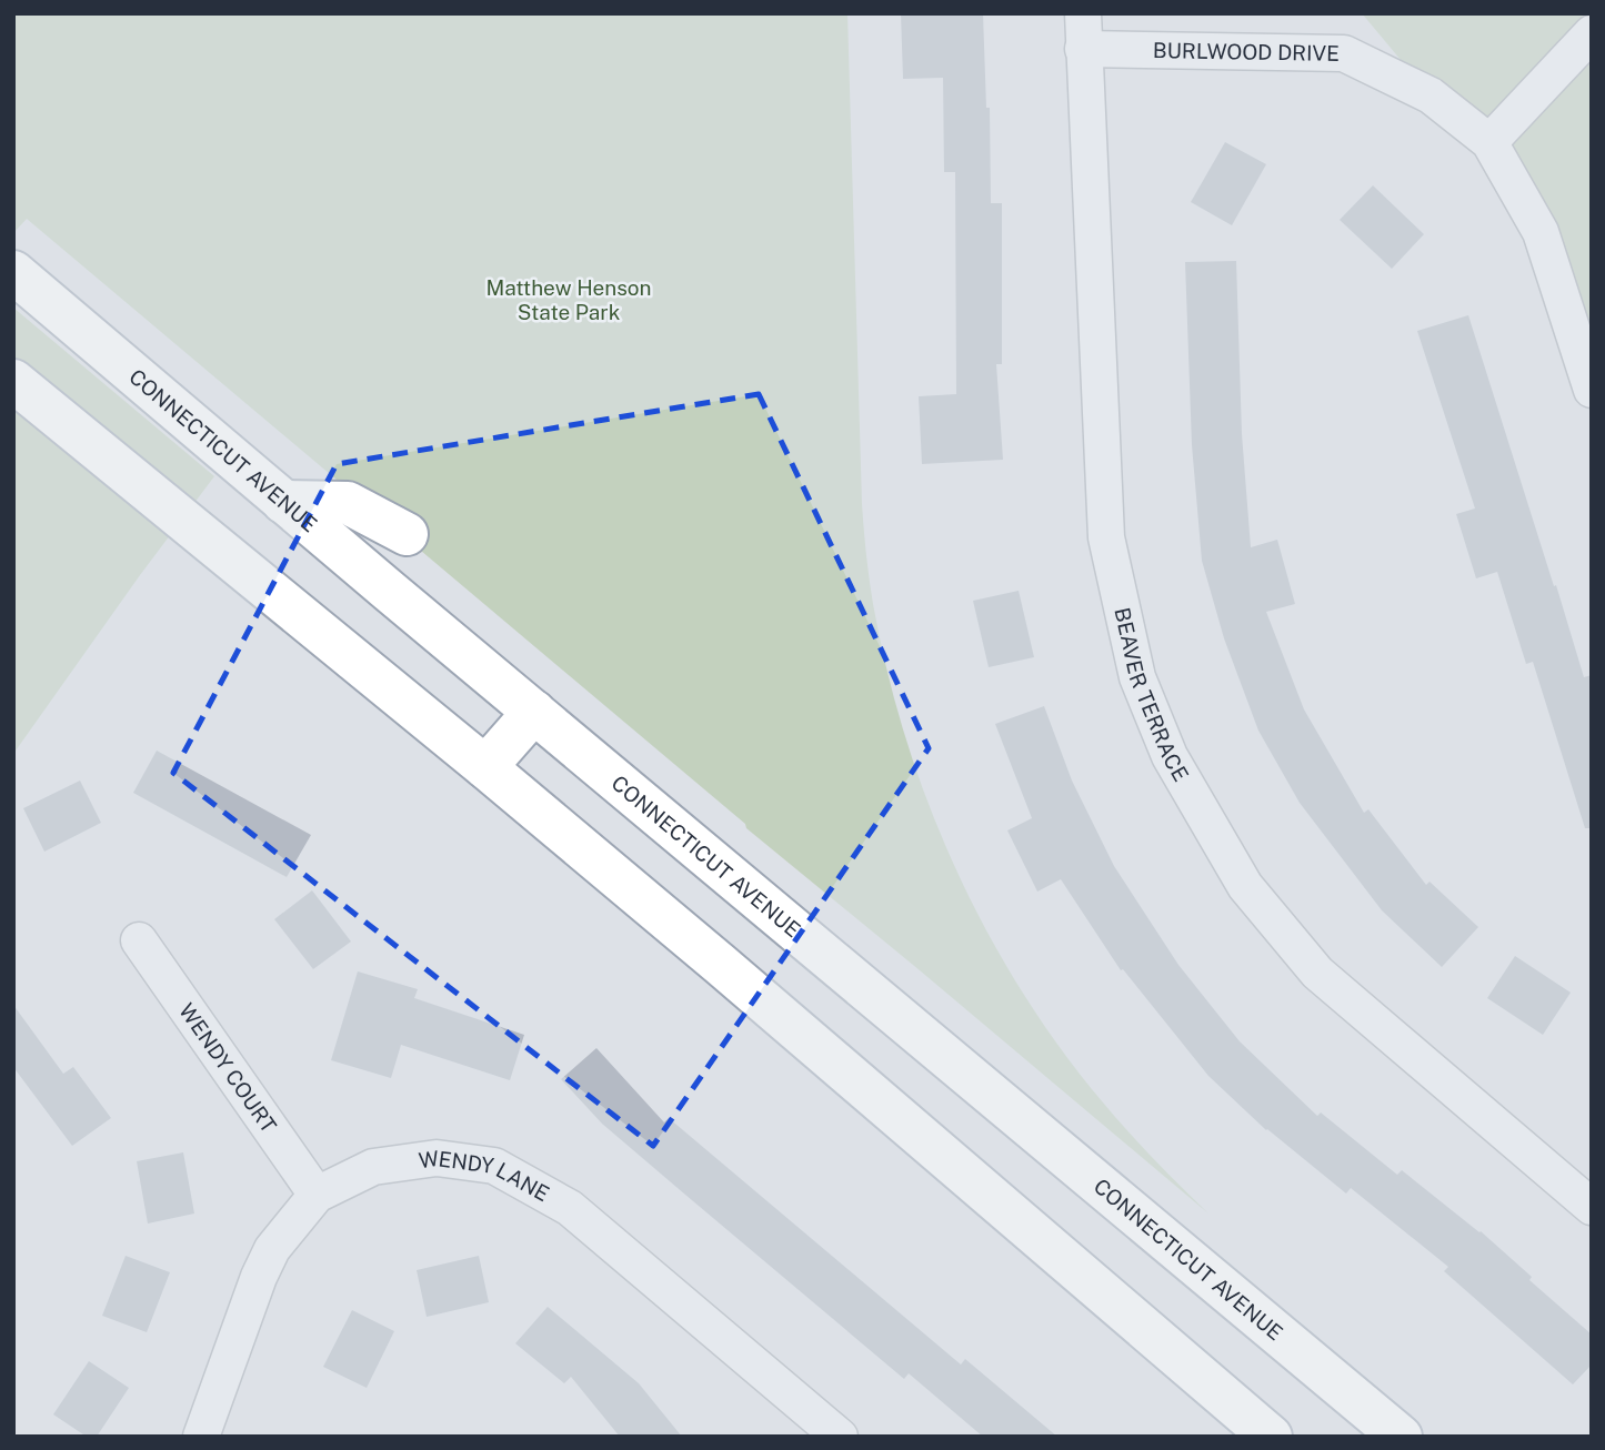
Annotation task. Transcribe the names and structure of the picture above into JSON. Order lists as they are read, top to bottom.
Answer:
{
  "streets": {
    "main road": ["CONNECTICUT AVENUE"],
    "street": [
      "BURLWOOD DRIVE",
      "BEAVER TERRACE",
      "WENDY COURT",
      "WENDY LANE"
    ]
  },
  "crossings": [
    ["BURLWOOD DRIVE", "BEAVER TERRACE"],
    ["WENDY COURT", "WENDY LANE"]
  ],
  "parks": ["Matthew Henson State Park"]
}
